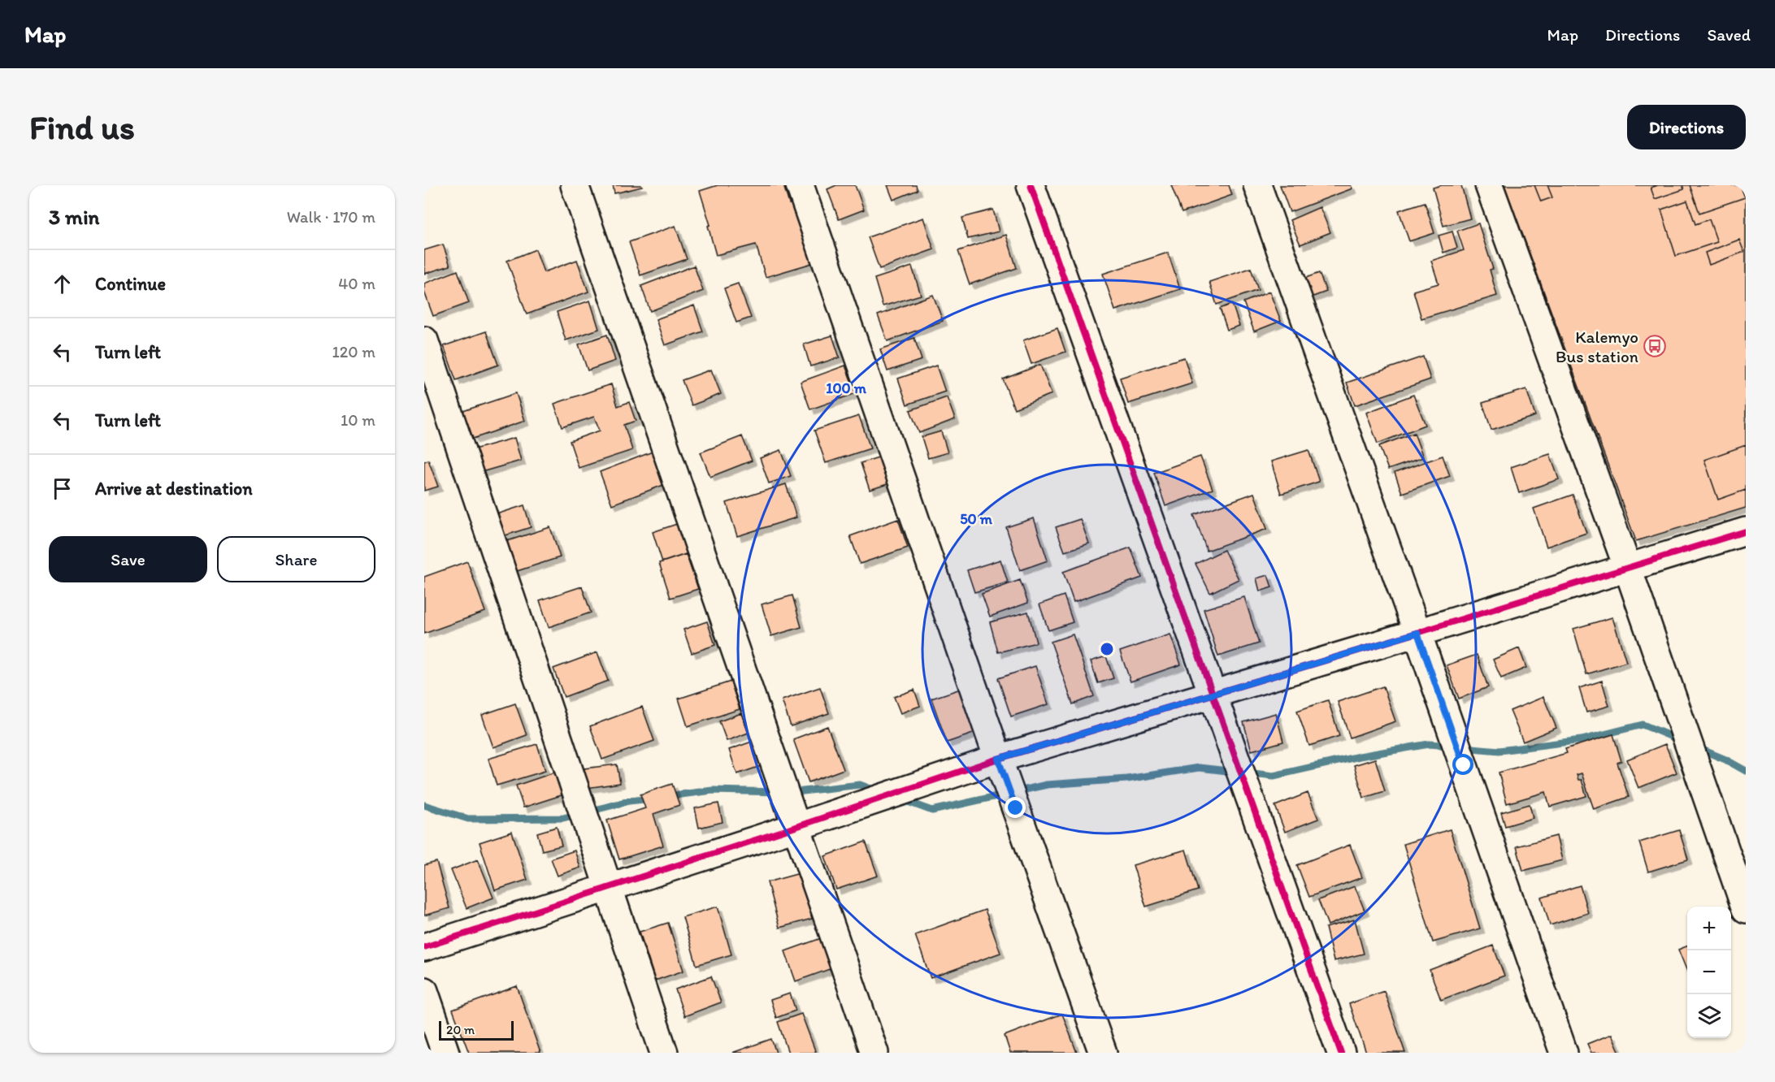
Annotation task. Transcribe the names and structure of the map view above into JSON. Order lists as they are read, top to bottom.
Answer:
{
  "places": {
    "bus stop": ["Kalemyo Bus station"]
  },
  "scale_bar": "20 m",
  "page": {
    "header": "Map",
    "nav": ["Map", "Directions", "Saved"],
    "buttons": [
      "Directions",
      ["Save", "Share"]
    ],
    "title": "Find us",
    "heading": ["3 min", "Walk · 170 m"],
    "list": [
      ["Continue", "40 m"],
      ["Turn left", "120 m"],
      ["Turn left", "10 m"],
      "Arrive at destination"
    ],
    "map_buttons": ["+", "−"],
    "scale": "20 m"
  },
  "rings": ["100 m", "50 m"]
}
